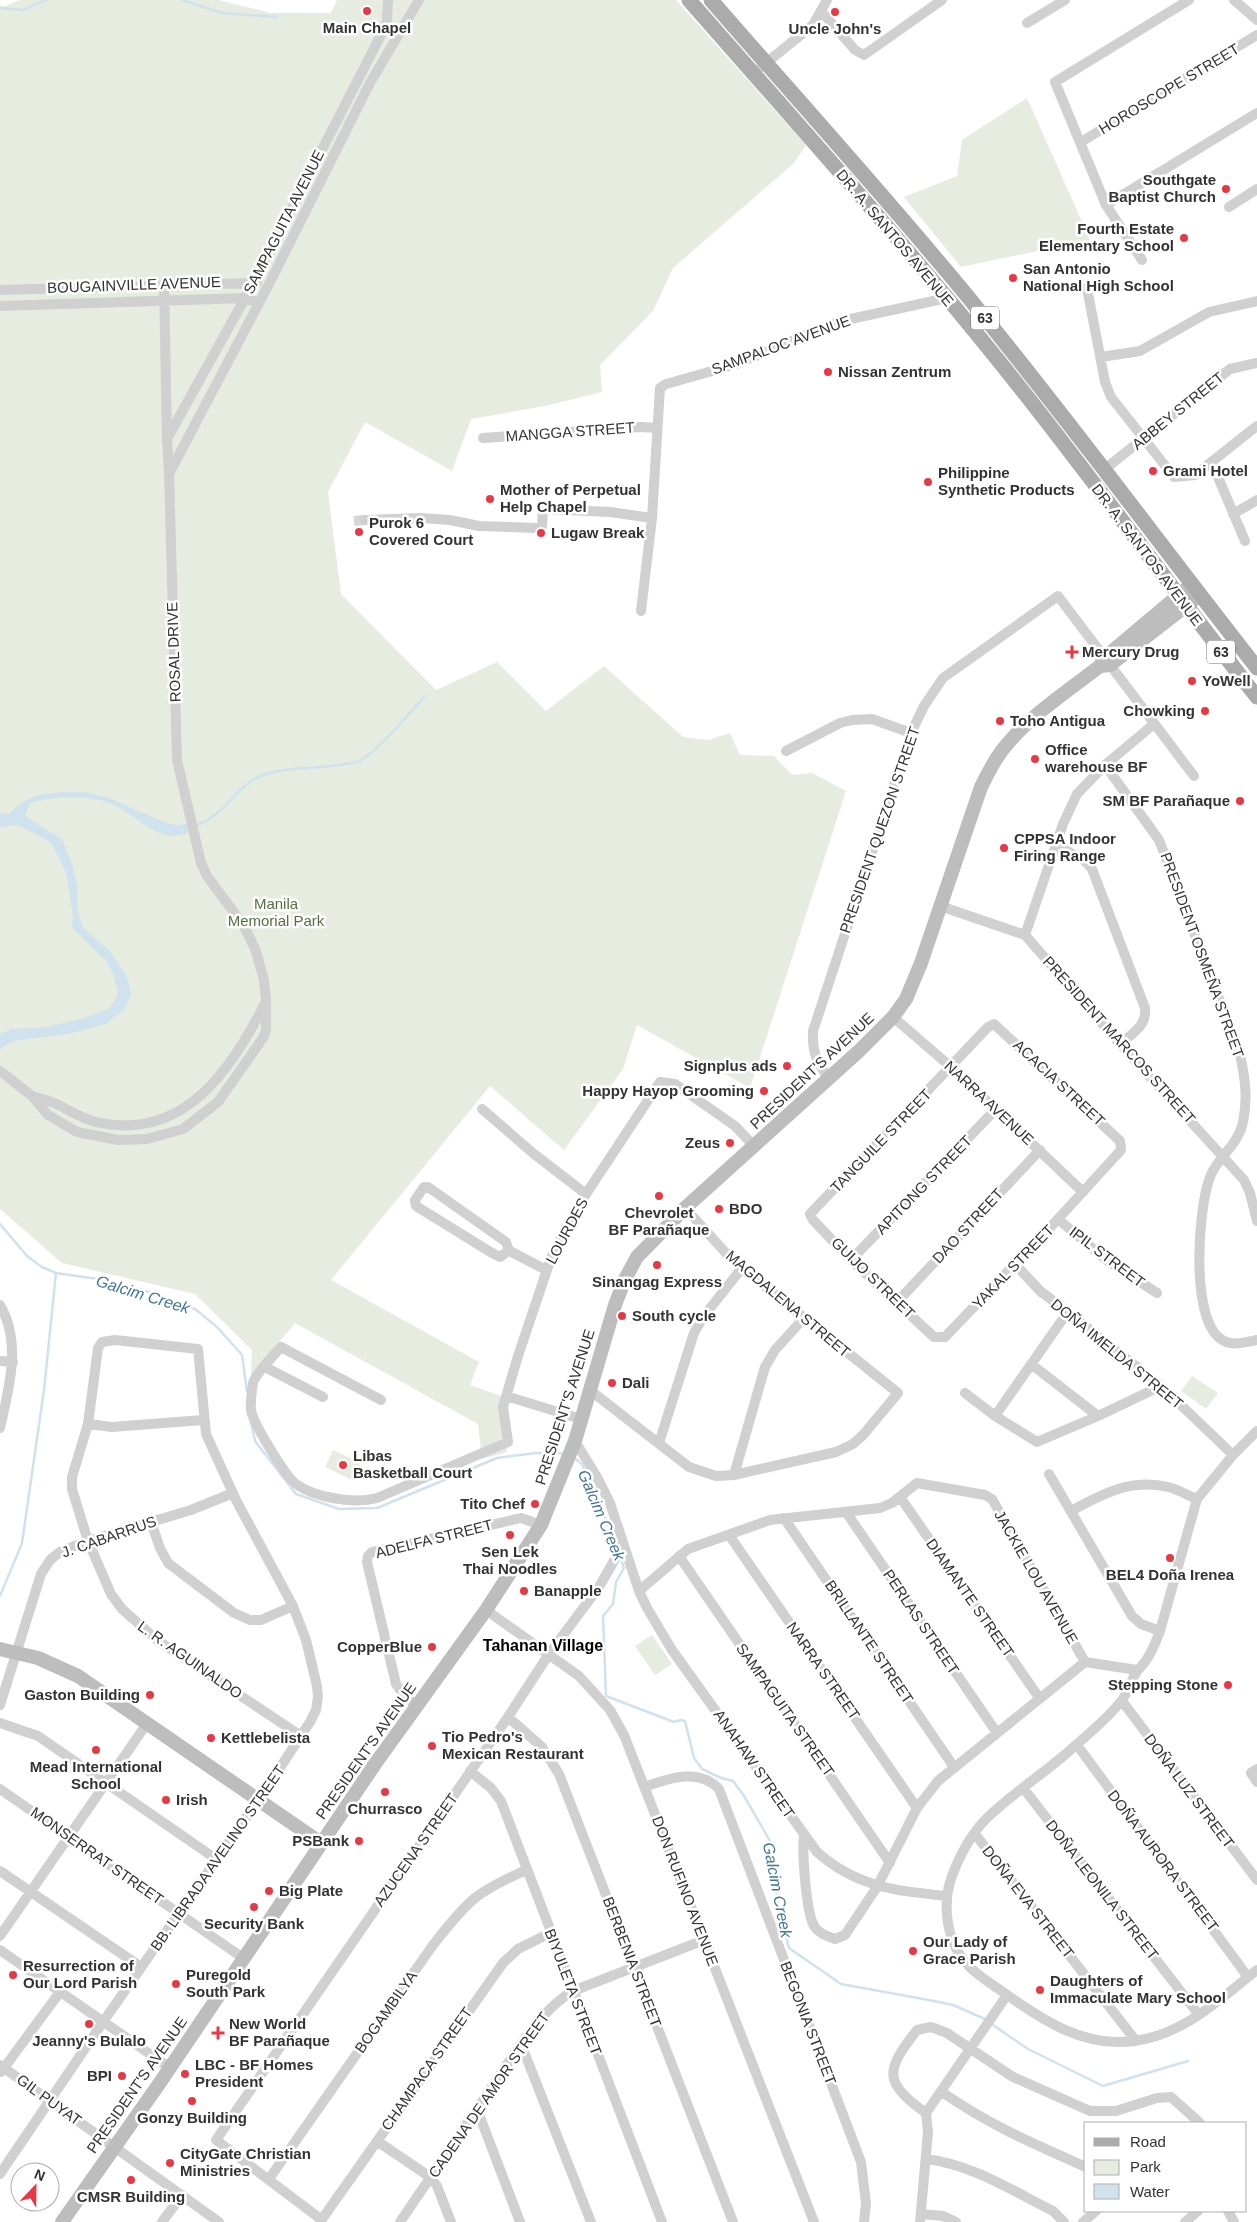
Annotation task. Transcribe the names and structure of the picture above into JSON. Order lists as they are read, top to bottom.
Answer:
{
  "streets": {
    "main road": ["DR. A. SANTOS AVENUE", "63"],
    "street": [
      "HOROSCOPE STREET",
      "SAMPAGUITA AVENUE",
      "BOUGAINVILLE AVENUE",
      "SAMPALOC AVENUE",
      "ABBEY STREET",
      "MANGGA STREET",
      "ROSAL DRIVE",
      "PRESIDENT QUEZON STREET",
      "PRESIDENT OSMEÑA STREET",
      "PRESIDENT MARCOS STREET",
      "PRESIDENT'S AVENUE",
      "ACACIA STREET",
      "NARRA AVENUE",
      "TANGUILE STREET",
      "APITONG STREET",
      "DAO STREET",
      "LOURDES",
      "IPIL STREET",
      "YAKAL STREET",
      "GUIJO STREET",
      "MAGDALENA STREET",
      "DOÑA IMELDA STREET",
      "J. CABARRUS",
      "ADELFA STREET",
      "JACKIE LOU AVENUE",
      "DIAMANTE STREET",
      "PERLAS STREET",
      "BRILLANTE STREET",
      "L. R. AGUINALDO",
      "NARRA STREET",
      "SAMPAGUITA STREET",
      "ANAHAW STREET",
      "DOÑA LUZ STREET",
      "AZUCENA STREET",
      "MONSERRAT STREET",
      "BB. LIBRADA AVELINO STREET",
      "DOÑA AURORA STREET",
      "DOÑA LEONILA STREET",
      "DON RUFINO AVENUE",
      "DOÑA EVA STREET",
      "BERBENIA STREET",
      "BIYULETA STREET",
      "BOGAMBILYA",
      "BEGONIA STREET",
      "CHAMPACA STREET",
      "CADENA DE AMOR STREET",
      "GIL PUYAT"
    ]
  },
  "crossings": [
    ["SAMPAGUITA AVENUE", "BOUGAINVILLE AVENUE"],
    ["SAMPAGUITA AVENUE", "ROSAL DRIVE"],
    ["DR. A. SANTOS AVENUE", "SAMPALOC AVENUE"],
    ["DR. A. SANTOS AVENUE", "ABBEY STREET"],
    ["DR. A. SANTOS AVENUE", "PRESIDENT'S AVENUE"],
    ["BOUGAINVILLE AVENUE", "ROSAL DRIVE"],
    ["SAMPALOC AVENUE", "MANGGA STREET"],
    ["PRESIDENT QUEZON STREET", "PRESIDENT'S AVENUE"],
    ["PRESIDENT OSMEÑA STREET", "PRESIDENT MARCOS STREET"],
    ["PRESIDENT'S AVENUE", "NARRA AVENUE"],
    ["PRESIDENT'S AVENUE", "LOURDES"],
    ["PRESIDENT'S AVENUE", "MAGDALENA STREET"],
    ["PRESIDENT'S AVENUE", "ADELFA STREET"],
    ["PRESIDENT'S AVENUE", "MONSERRAT STREET"],
    ["PRESIDENT'S AVENUE", "DON RUFINO AVENUE"],
    ["PRESIDENT'S AVENUE", "GIL PUYAT"],
    ["ACACIA STREET", "NARRA AVENUE"],
    ["ACACIA STREET", "TANGUILE STREET"],
    ["ACACIA STREET", "YAKAL STREET"],
    ["NARRA AVENUE", "TANGUILE STREET"],
    ["NARRA AVENUE", "APITONG STREET"],
    ["NARRA AVENUE", "DAO STREET"],
    ["NARRA AVENUE", "YAKAL STREET"],
    ["TANGUILE STREET", "GUIJO STREET"],
    ["APITONG STREET", "GUIJO STREET"],
    ["DAO STREET", "GUIJO STREET"],
    ["IPIL STREET", "YAKAL STREET"],
    ["YAKAL STREET", "GUIJO STREET"],
    ["YAKAL STREET", "DOÑA IMELDA STREET"],
    ["J. CABARRUS", "L. R. AGUINALDO"],
    ["J. CABARRUS", "BB. LIBRADA AVELINO STREET"],
    ["JACKIE LOU AVENUE", "DIAMANTE STREET"],
    ["JACKIE LOU AVENUE", "PERLAS STREET"],
    ["JACKIE LOU AVENUE", "BRILLANTE STREET"],
    ["JACKIE LOU AVENUE", "NARRA STREET"],
    ["JACKIE LOU AVENUE", "SAMPAGUITA STREET"],
    ["JACKIE LOU AVENUE", "ANAHAW STREET"],
    ["L. R. AGUINALDO", "BB. LIBRADA AVELINO STREET"],
    ["AZUCENA STREET", "DON RUFINO AVENUE"],
    ["AZUCENA STREET", "BERBENIA STREET"],
    ["AZUCENA STREET", "BIYULETA STREET"],
    ["AZUCENA STREET", "BOGAMBILYA"],
    ["MONSERRAT STREET", "BB. LIBRADA AVELINO STREET"],
    ["BB. LIBRADA AVELINO STREET", "GIL PUYAT"],
    ["DON RUFINO AVENUE", "BEGONIA STREET"],
    ["DON RUFINO AVENUE", "CADENA DE AMOR STREET"],
    ["BERBENIA STREET", "CADENA DE AMOR STREET"],
    ["BIYULETA STREET", "BOGAMBILYA"],
    ["BIYULETA STREET", "CHAMPACA STREET"],
    ["BIYULETA STREET", "CADENA DE AMOR STREET"]
  ],
  "districts": ["Tahanan Village"],
  "water": ["Galcim Creek"],
  "parks": ["Manila Memorial Park"],
  "places": {
    "other": [
      "Main Chapel",
      "Uncle John's",
      "Southgate Baptist Church",
      "Fourth Estate Elementary School",
      "San Antonio National High School",
      "Nissan Zentrum",
      "Grami Hotel",
      "Philippine Synthetic Products",
      "Mother of Perpetual Help Chapel",
      "Purok 6 Covered Court",
      "Lugaw Break",
      "YoWell",
      "Chowking",
      "Toho Antigua",
      "Office warehouse BF",
      "SM BF Parañaque",
      "CPPSA Indoor Firing Range",
      "Signplus ads",
      "Happy Hayop Grooming",
      "Zeus",
      "Chevrolet BF Parañaque",
      "BDO",
      "Sinangag Express",
      "South cycle",
      "Dali",
      "Libas Basketball Court",
      "Tito Chef",
      "Sen Lek Thai Noodles",
      "BEL4 Doña Irenea",
      "Banapple",
      "CopperBlue",
      "Stepping Stone",
      "Gaston Building",
      "Kettlebelista",
      "Tio Pedro's Mexican Restaurant",
      "Mead International School",
      "Churrasco",
      "Irish",
      "PSBank",
      "Big Plate",
      "Security Bank",
      "Our Lady of Grace Parish",
      "Resurrection of Our Lord Parish",
      "Puregold South Park",
      "Daughters of Immaculate Mary School",
      "Jeanny's Bulalo",
      "LBC - BF Homes President",
      "BPI",
      "Gonzy Building",
      "CityGate Christian Ministries",
      "CMSR Building"
    ],
    "health": ["Mercury Drug", "New World BF Parañaque"]
  },
  "legend": ["Road", "Park", "Water"],
  "north": "top"
}
